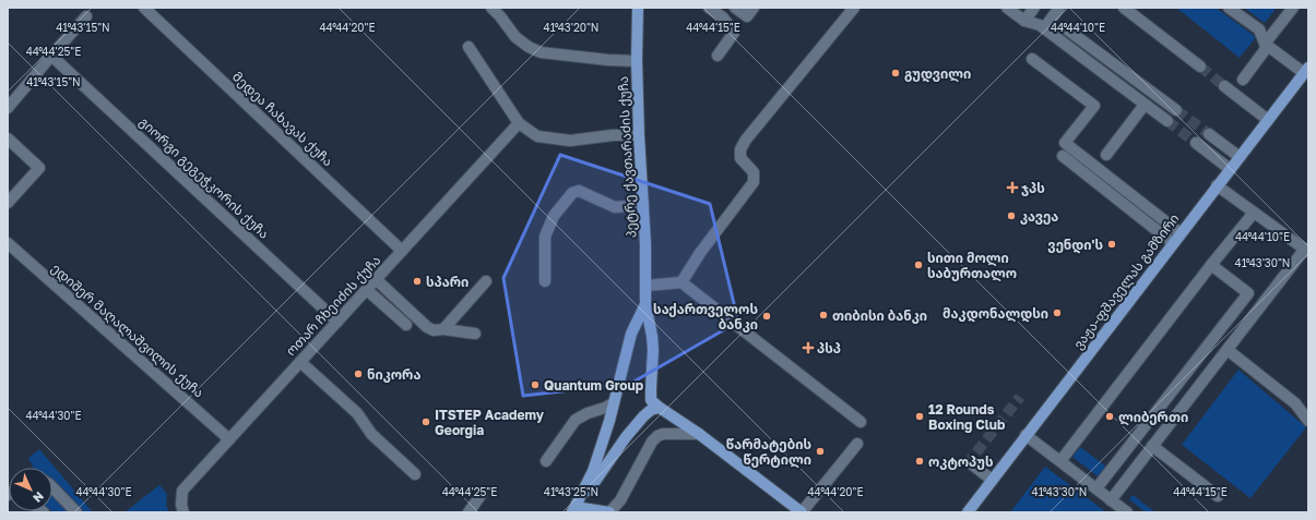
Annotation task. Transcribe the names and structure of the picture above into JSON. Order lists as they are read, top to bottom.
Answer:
{
  "streets": {
    "main road": ["პეტრე ქავთარაძის ქუჩა", "ვაჟა-ფშაველას გამზირი"],
    "street": [
      "მედეა ჩახავას ქუჩა",
      "გიორგი გეგეჭკორის ქუჩა",
      "ოთარ ჩხეიძის ქუჩა",
      "ედიშერ მაღალაშვილის ქუჩა"
    ]
  },
  "crossings": [
    ["მედეა ჩახავას ქუჩა", "ოთარ ჩხეიძის ქუჩა"],
    ["გიორგი გეგეჭკორის ქუჩა", "ოთარ ჩხეიძის ქუჩა"],
    ["ოთარ ჩხეიძის ქუჩა", "ედიშერ მაღალაშვილის ქუჩა"]
  ],
  "places": {
    "other": [
      "გუდვილი",
      "კავეა",
      "ვენდი'ს",
      "სითი მოლი საბურთალო",
      "სპარი",
      "მაკდონალდსი",
      "თიბისი ბანკი",
      "საქართველოს ბანკი",
      "ნიკორა",
      "Quantum Group",
      "12 Rounds Boxing Club",
      "ლიბერთი",
      "ITSTEP Academy Georgia",
      "წარმატების წერტილი",
      "ოკტოპუს"
    ],
    "health": ["ჯპს", "პსპ"]
  },
  "north": "bottom right",
  "coordinates": [
    "41°43'15\"N",
    "44°44'20\"E",
    "41°43'20\"N",
    "44°44'15\"E",
    "44°44'10\"E",
    "44°44'25\"E",
    "41°43'30\"N",
    "44°44'30\"E",
    "41°43'25\"N"
  ]
}
